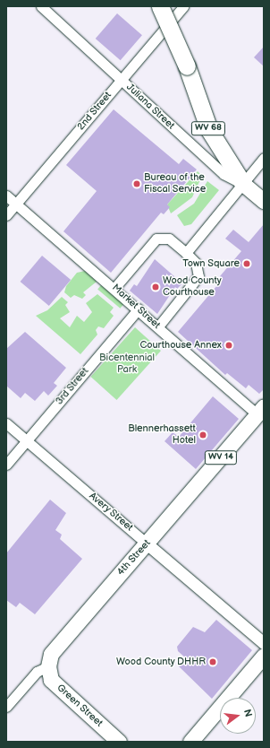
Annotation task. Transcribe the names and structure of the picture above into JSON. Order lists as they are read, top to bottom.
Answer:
{
  "streets": {
    "highway": ["WV 68"],
    "main road": [
      "Juliana Street",
      "WV 14",
      "4th Street",
      "Green Street"
    ],
    "street": [
      "2nd Street",
      "Market Street",
      "3rd Street",
      "Avery Street"
    ]
  },
  "crossings": [
    ["Juliana Street", "2nd Street"],
    ["Juliana Street", "WV 68"],
    ["2nd Street", "Market Street"],
    ["Market Street", "3rd Street"],
    ["Market Street", "4th Street"],
    ["3rd Street", "Avery Street"],
    ["Avery Street", "4th Street"],
    ["4th Street", "Green Street"]
  ],
  "parks": ["Bicentennial Park"],
  "places": [
    "Bureau of the Fiscal Service",
    "Town Square",
    "Wood County Courthouse",
    "Courthouse Annex",
    "Blennerhassett Hotel",
    "Wood County DHHR"
  ],
  "north": "right"
}
